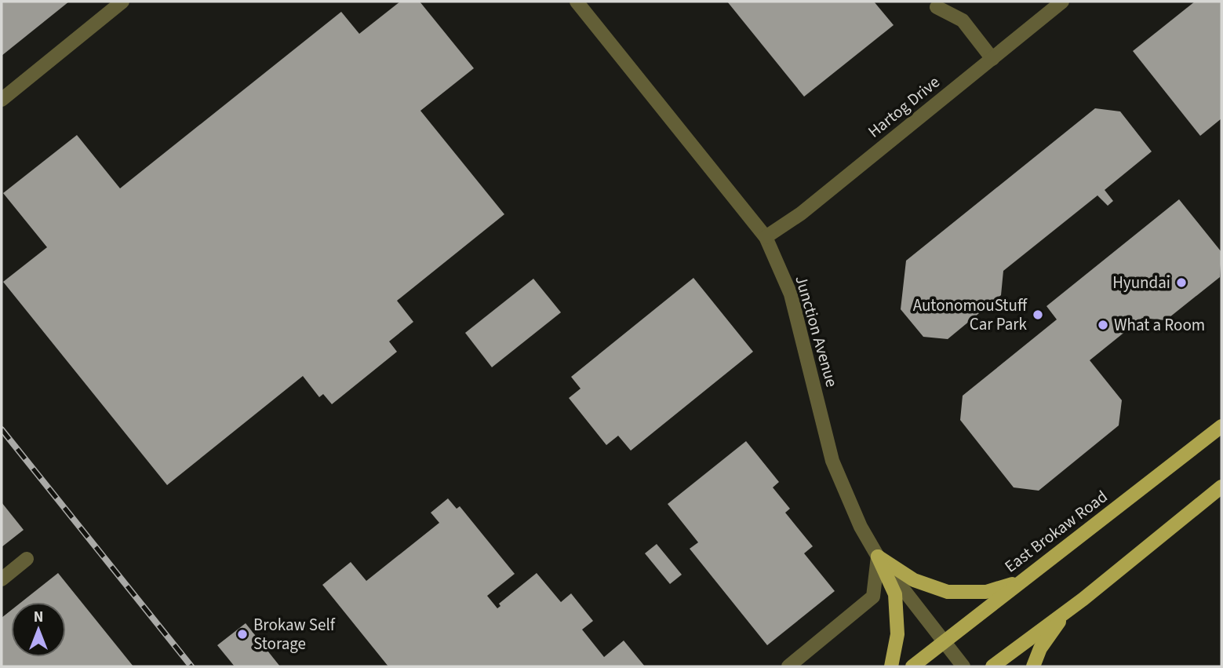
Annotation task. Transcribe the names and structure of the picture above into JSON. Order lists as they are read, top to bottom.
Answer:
{
  "streets": {
    "main road": ["East Brokaw Road"],
    "street": ["Hartog Drive", "Junction Avenue"]
  },
  "crossings": [
    ["Hartog Drive", "Junction Avenue"],
    ["Junction Avenue", "East Brokaw Road"]
  ],
  "places": [
    "Hyundai",
    "AutonomouStuff Car Park",
    "What a Room",
    "Brokaw Self Storage"
  ],
  "north": "top"
}
